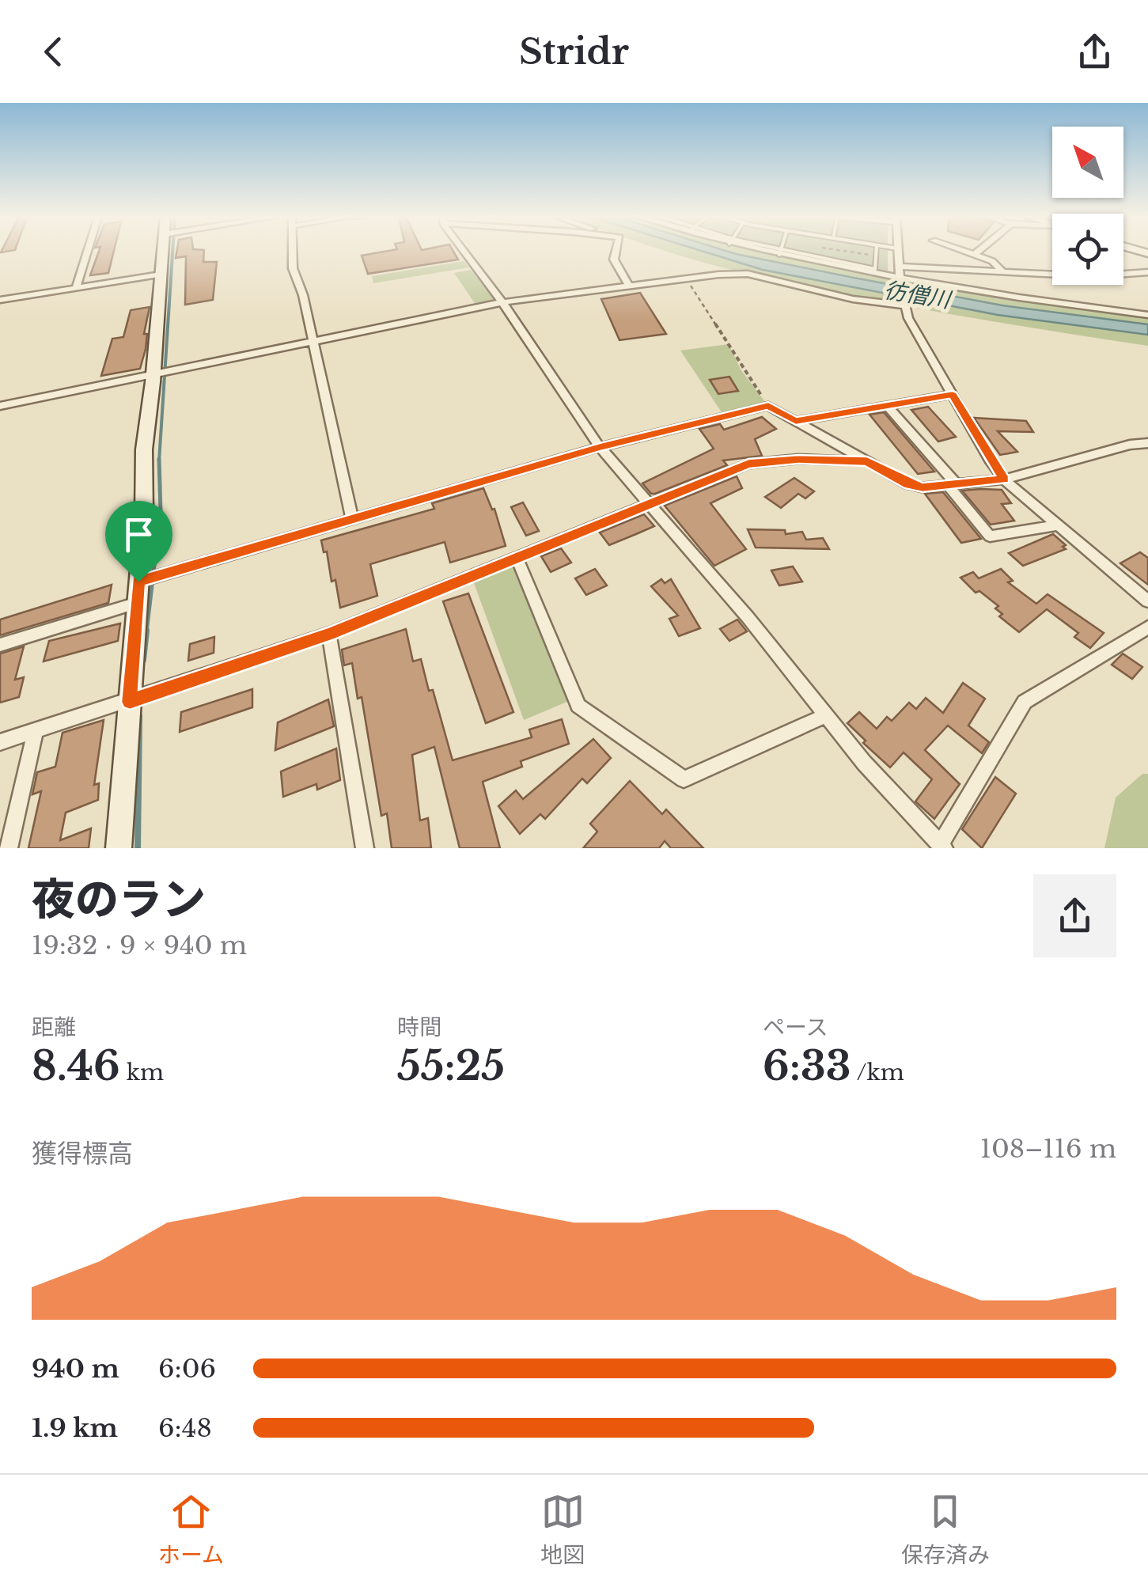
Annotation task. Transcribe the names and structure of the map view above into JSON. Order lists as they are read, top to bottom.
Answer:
{
  "water": ["彷僧川"],
  "north": "top left",
  "page": {
    "header": "Stridr",
    "heading": ["夜のラン", "19:32 · 9 × 940 m"],
    "stats": [
      ["距離", "8.46 km"],
      ["時間", "55:25"],
      ["ペース", "6:33 /km"]
    ],
    "chart": ["獲得標高", "108–116 m"],
    "list": [
      {
        "name": "940 m",
        "note": "6:06"
      },
      {
        "name": "1.9 km",
        "note": "6:48"
      }
    ],
    "tabs": ["ホーム", "地図", "保存済み"]
  }
}
